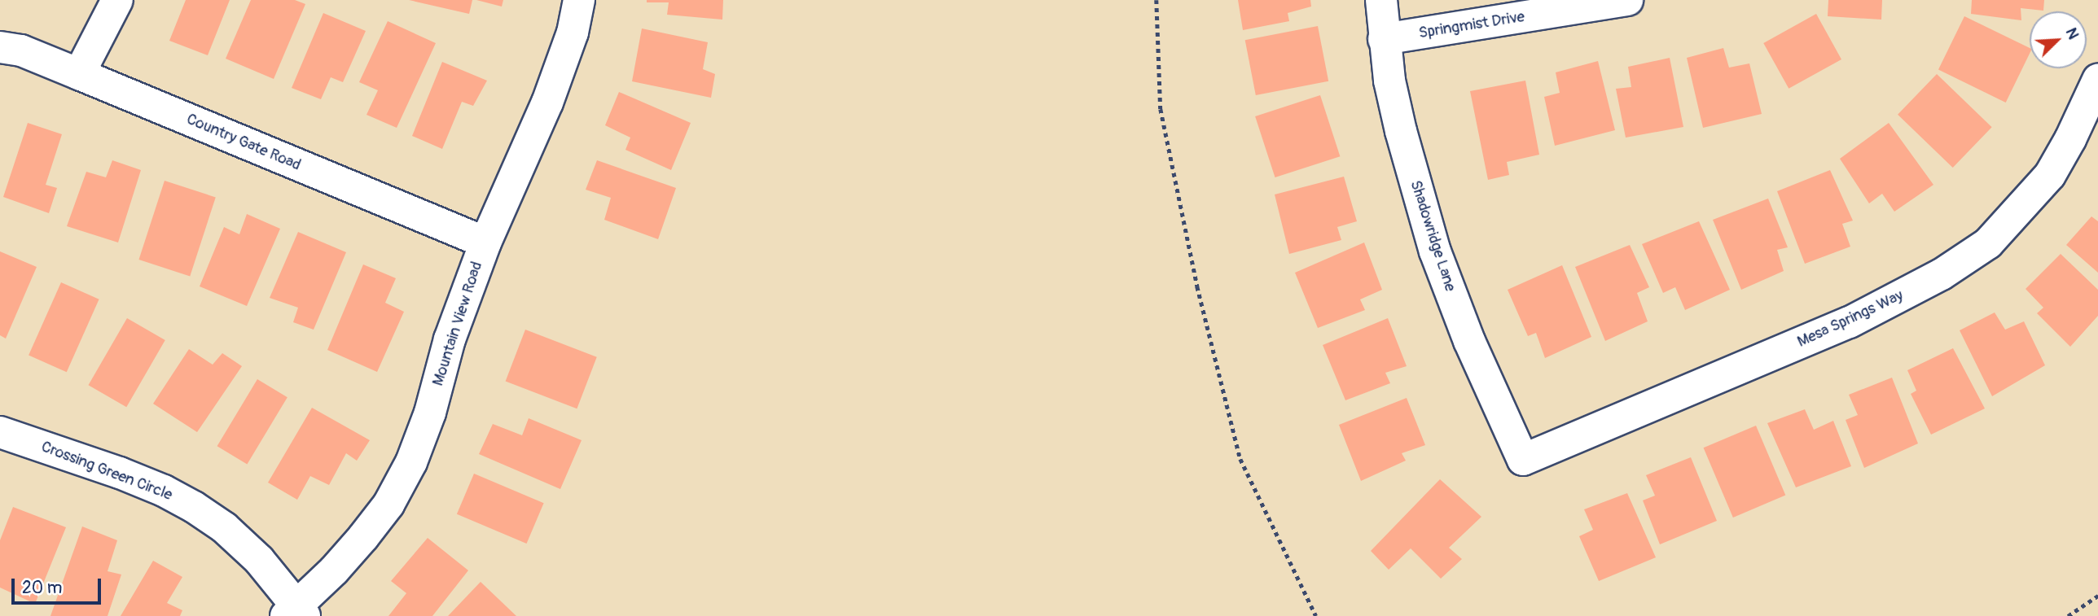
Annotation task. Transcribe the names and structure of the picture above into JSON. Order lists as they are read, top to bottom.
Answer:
{
  "streets": {
    "street": [
      "Springmist Drive",
      "Country Gate Road",
      "Shadowridge Lane",
      "Mesa Springs Way",
      "Mountain View Road",
      "Crossing Green Circle"
    ]
  },
  "crossings": [
    ["Springmist Drive", "Shadowridge Lane"],
    ["Country Gate Road", "Mountain View Road"],
    ["Shadowridge Lane", "Mesa Springs Way"],
    ["Mountain View Road", "Crossing Green Circle"]
  ],
  "scale_bar": "20 m",
  "north": "top right"
}
